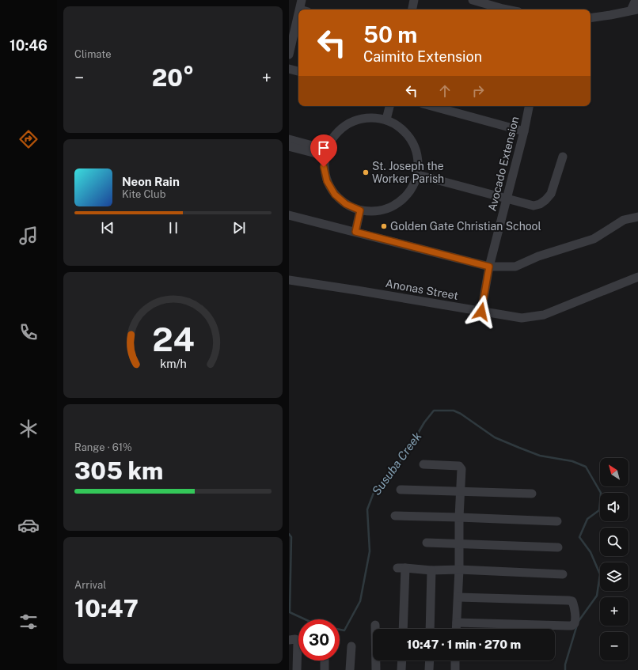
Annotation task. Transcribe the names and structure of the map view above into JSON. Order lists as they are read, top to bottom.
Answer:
{
  "streets": {
    "street": ["Avocado Extension", "Anonas Street"]
  },
  "crossings": [
    ["Avocado Extension", "Anonas Street"]
  ],
  "water": ["Susuba Creek"],
  "places": ["St. Joseph the Worker Parish", "Golden Gate Christian School"],
  "north": "top left",
  "page": {
    "tabs": "10:46",
    "tile": [
      "Climate",
      ["Range · 61%", "305 km"],
      ["Arrival", "10:47"]
    ],
    "turn": ["50 m", "Caimito Extension"],
    "heat": ["−", "20°", "+"],
    "song": ["Neon Rain", "Kite Club"],
    "map_buttons": ["+", "−"],
    "limit": "30",
    "trip": "10:47 · 1 min · 270 m",
    "gauge": ["24", "km/h"]
  }
}
